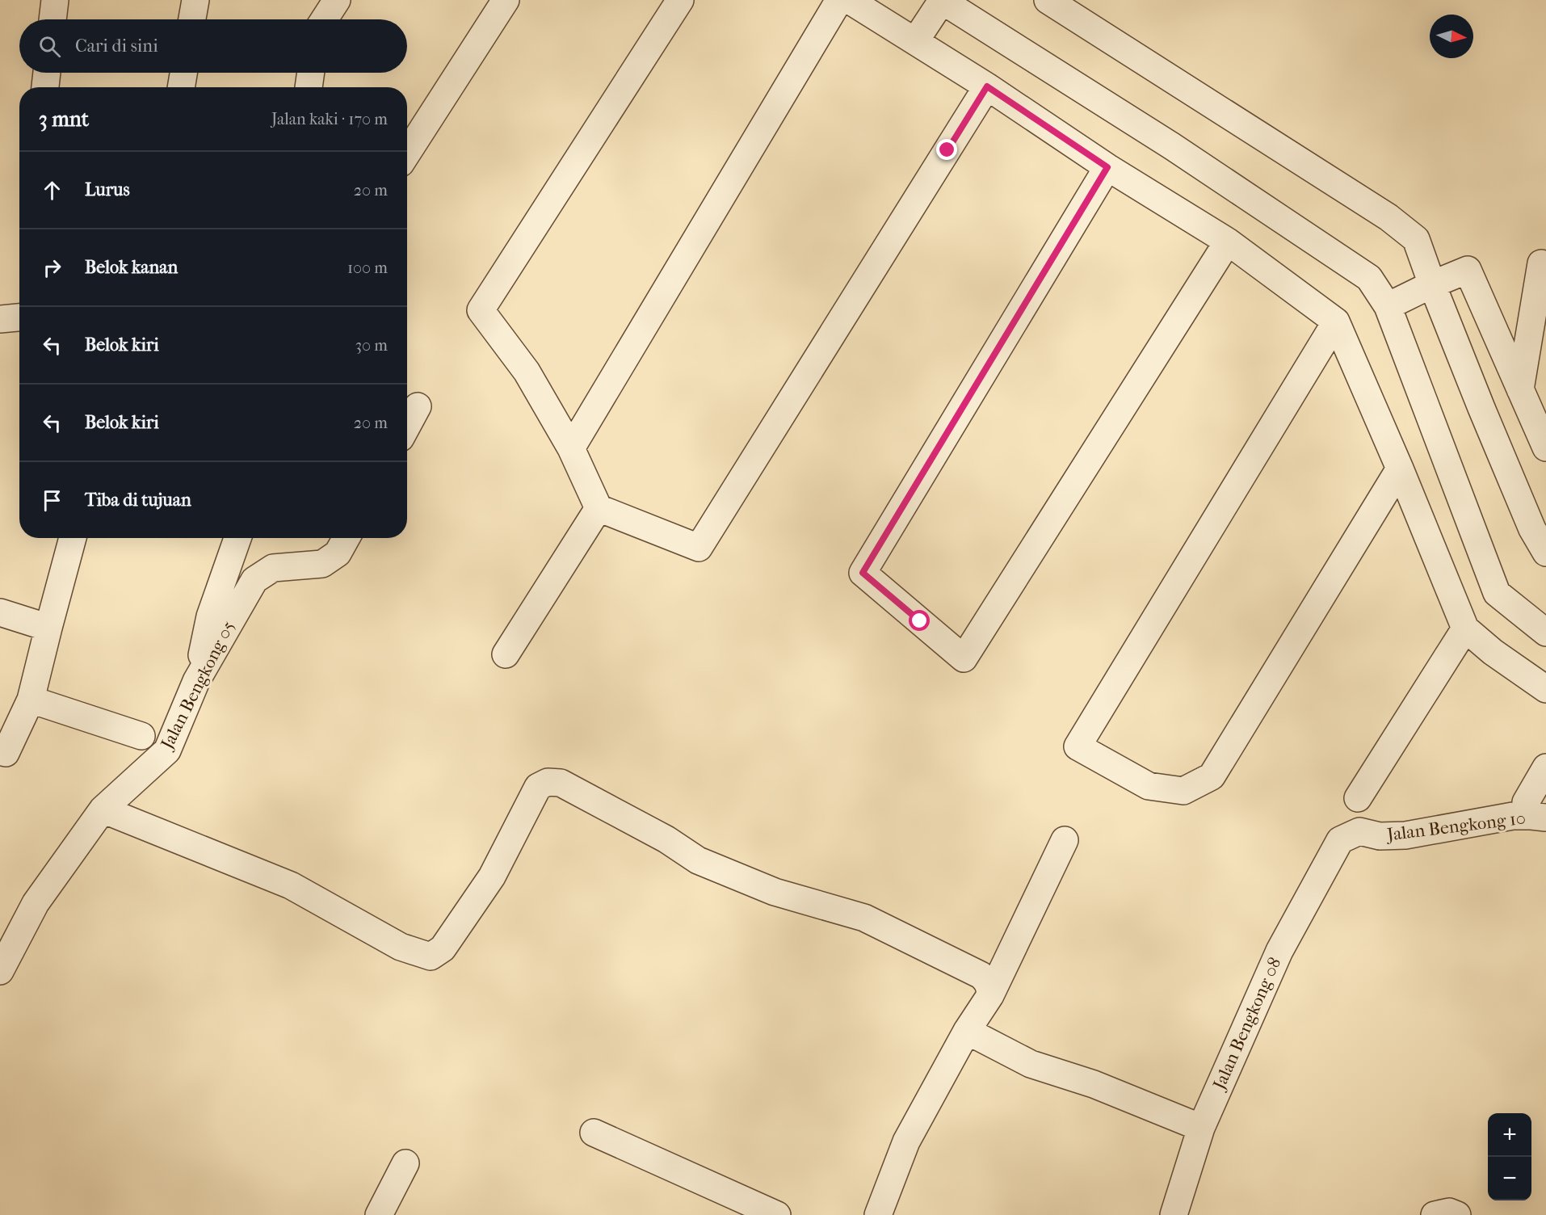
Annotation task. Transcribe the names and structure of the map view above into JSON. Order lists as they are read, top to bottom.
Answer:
{
  "streets": {
    "street": ["Jalan Bengkong 05", "Jalan Bengkong 10", "Jalan Bengkong 08"]
  },
  "crossings": [
    ["Jalan Bengkong 10", "Jalan Bengkong 08"]
  ],
  "north": "right",
  "page": {
    "search": "Cari di sini",
    "heading": ["3 mnt", "Jalan kaki · 170 m"],
    "list": [
      ["Lurus", "20 m"],
      ["Belok kanan", "100 m"],
      ["Belok kiri", "30 m"],
      ["Belok kiri", "20 m"],
      "Tiba di tujuan"
    ],
    "map_buttons": ["+", "−"]
  }
}
